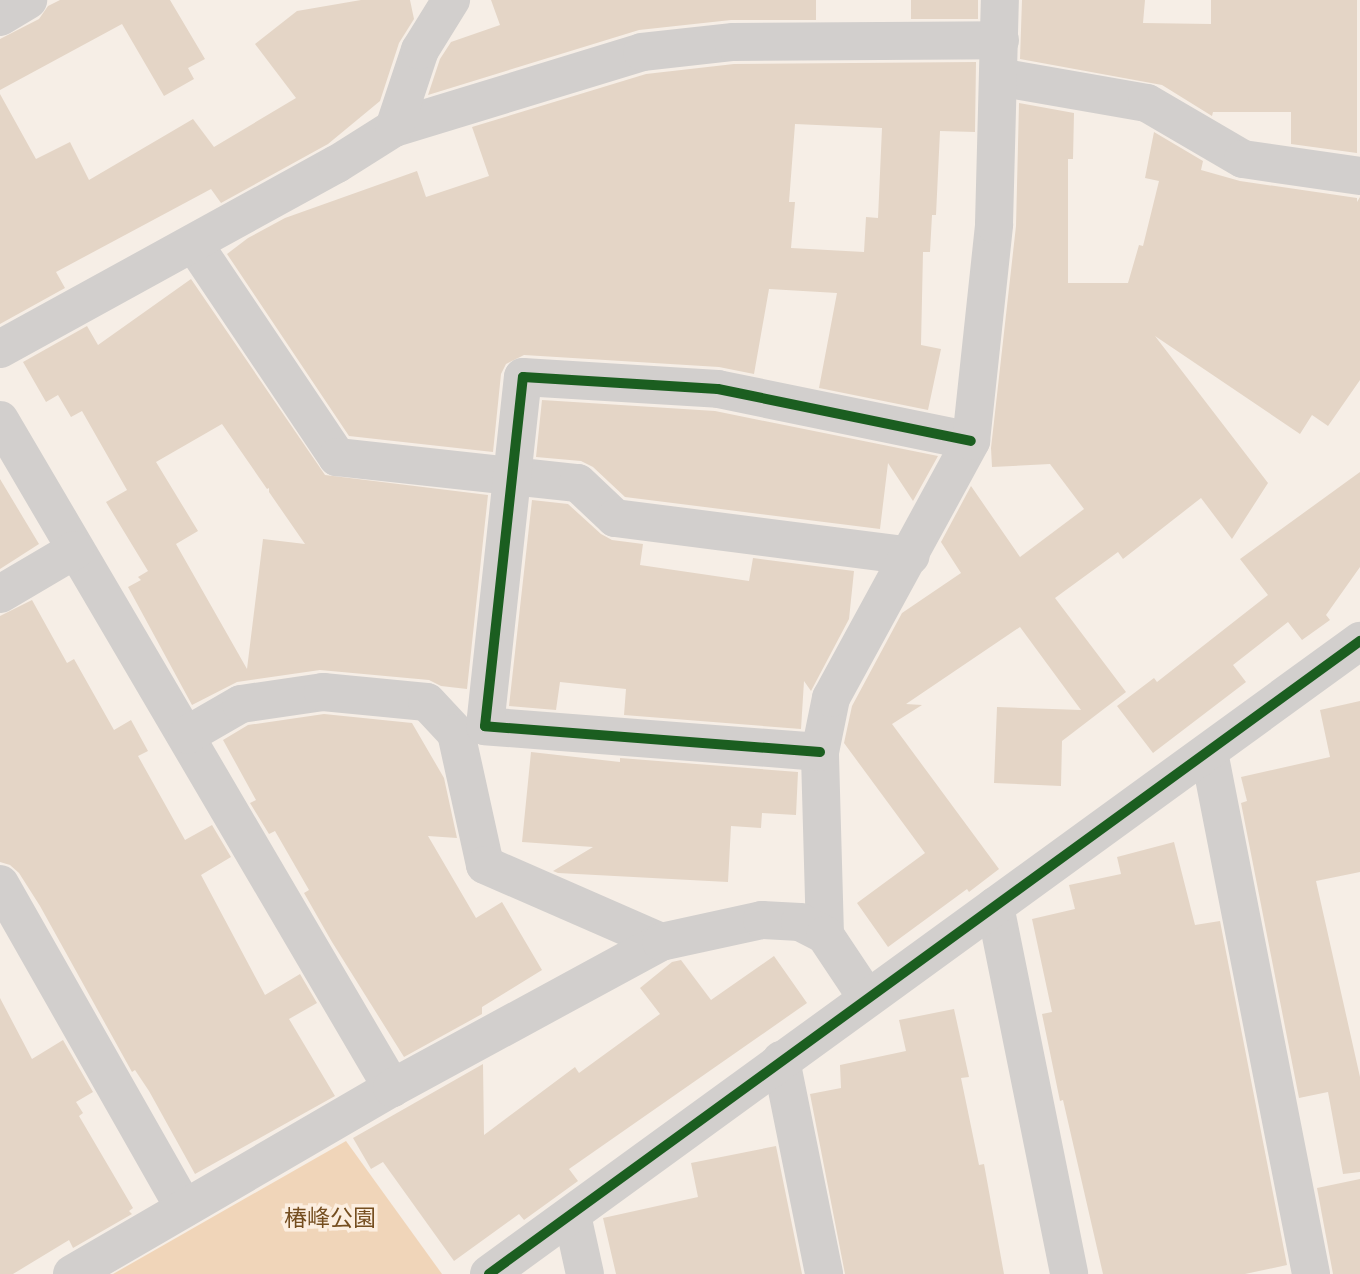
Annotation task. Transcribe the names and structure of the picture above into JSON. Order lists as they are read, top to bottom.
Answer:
{
  "parks": ["椿峰公園"]
}
